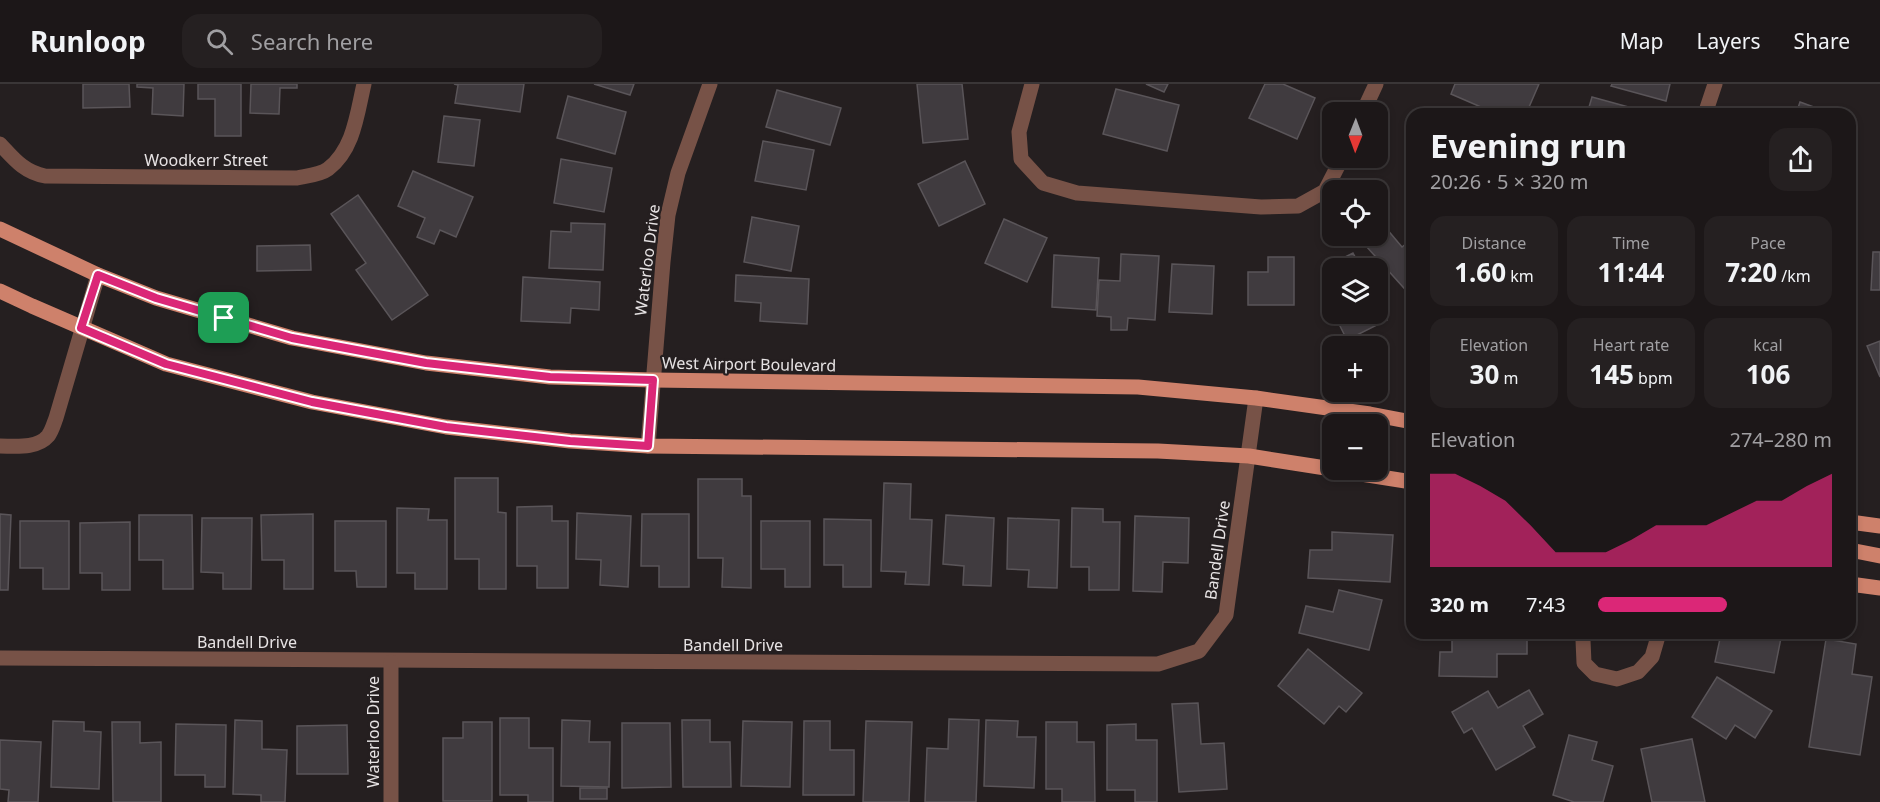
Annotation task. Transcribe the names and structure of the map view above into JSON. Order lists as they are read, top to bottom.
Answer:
{
  "streets": {
    "main road": ["West Airport Boulevard"],
    "street": ["Woodkerr Street", "Waterloo Drive", "Bandell Drive"]
  },
  "crossings": [
    ["Waterloo Drive", "West Airport Boulevard"],
    ["Waterloo Drive", "Bandell Drive"],
    ["West Airport Boulevard", "Bandell Drive"]
  ],
  "north": "bottom",
  "page": {
    "header": "Runloop",
    "search": "Search here",
    "nav": ["Map", "Layers", "Share"],
    "map_buttons": ["+", "−"],
    "heading": ["Evening run", "20:26 · 5 × 320 m"],
    "stats": [
      ["Distance", "1.60 km"],
      ["Time", "11:44"],
      ["Pace", "7:20 /km"],
      ["Elevation", "30 m"],
      ["Heart rate", "145 bpm"],
      ["kcal", "106"]
    ],
    "chart": ["Elevation", "274–280 m"],
    "list": [
      {
        "name": "320 m",
        "note": "7:43"
      }
    ]
  }
}
